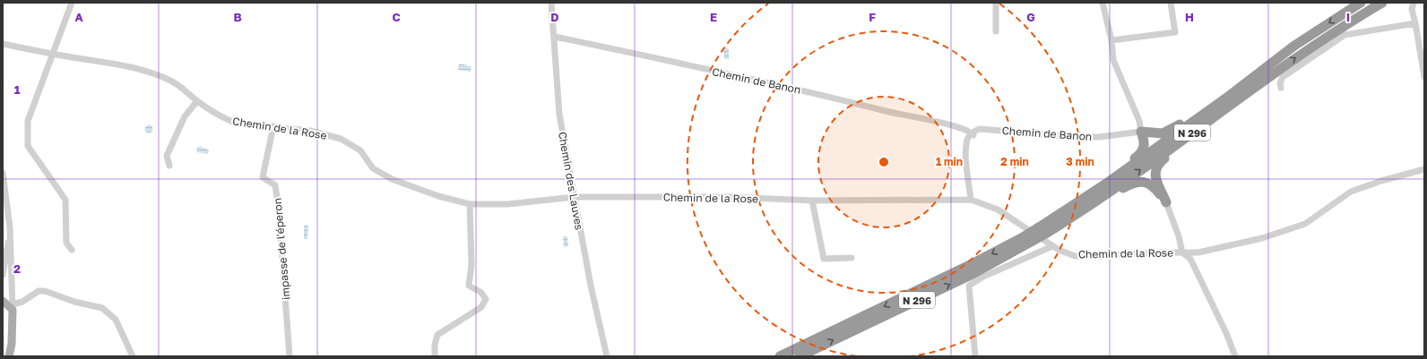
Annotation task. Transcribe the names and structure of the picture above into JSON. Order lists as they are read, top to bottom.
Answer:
{
  "streets": {
    "highway": ["N 296"],
    "street": [
      "Chemin de Banon",
      "Chemin de la Rose",
      "Chemin des Lauves",
      "impasse de l'éperon"
    ]
  },
  "crossings": [
    ["Chemin de Banon", "Chemin des Lauves"],
    ["Chemin de la Rose", "Chemin des Lauves"],
    ["Chemin de la Rose", "impasse de l'éperon"]
  ],
  "grid": {
    "columns": [
      "A",
      "B",
      "C",
      "D",
      "E",
      "F",
      "G",
      "H",
      "I"
    ],
    "rows": ["1", "2"]
  },
  "rings": ["1 min", "2 min", "3 min"]
}
